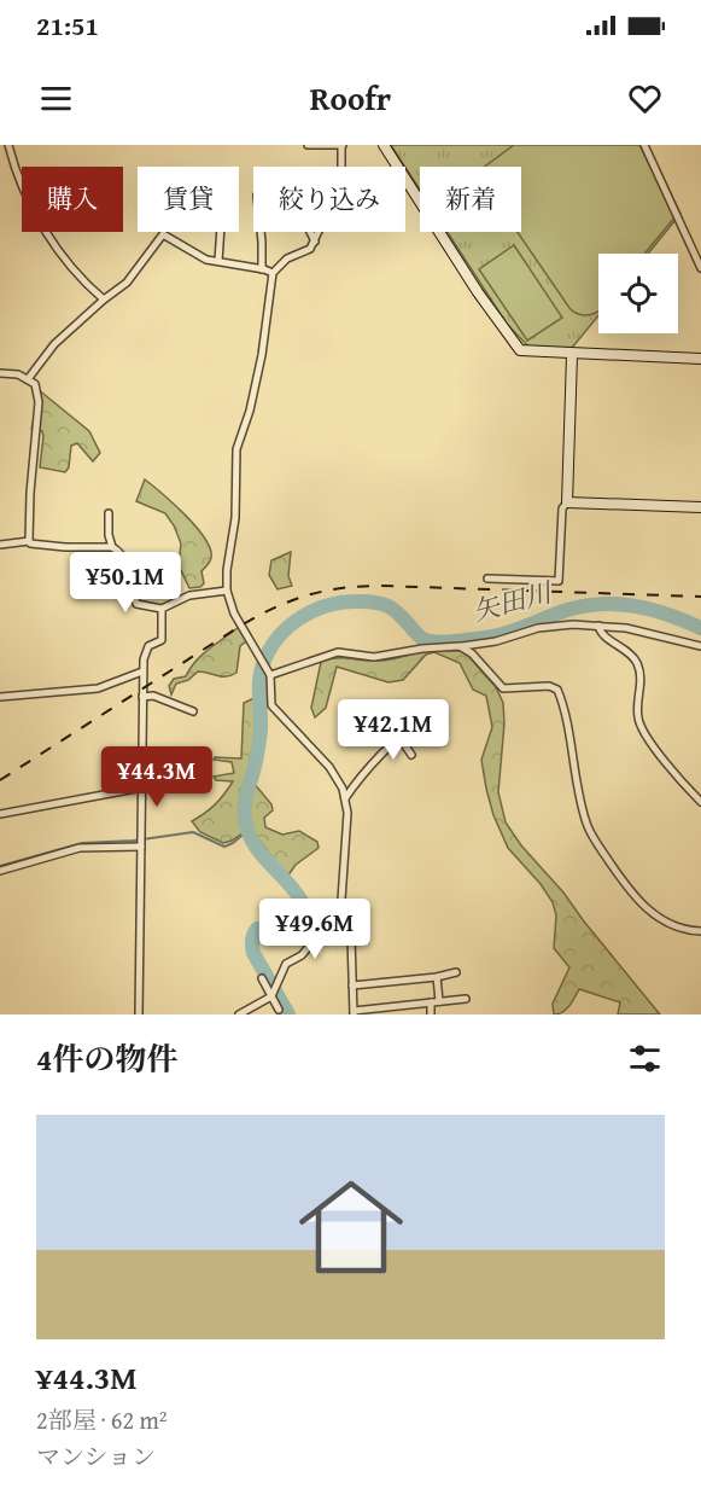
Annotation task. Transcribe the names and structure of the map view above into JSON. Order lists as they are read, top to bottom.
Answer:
{
  "water": ["矢田川"],
  "page": {
    "status": "21:51",
    "header": "Roofr",
    "chip": [
      "購入",
      "賃貸",
      "絞り込み",
      "新着"
    ],
    "price": [
      "¥50.1M",
      "¥42.1M",
      "¥44.3M",
      "¥49.6M"
    ],
    "heading": "4件の物件",
    "list": [
      {
        "name": "¥44.3M",
        "note": "2部屋 · 62 m² · マンション"
      }
    ]
  }
}
